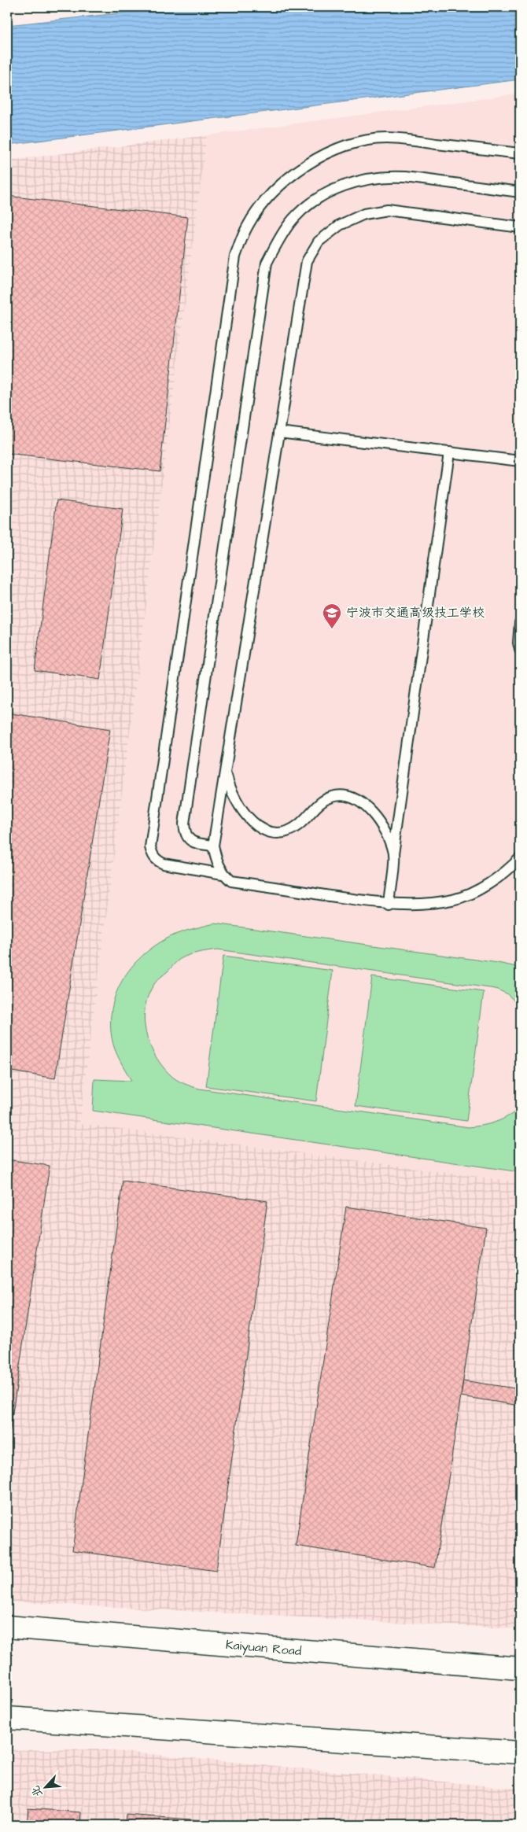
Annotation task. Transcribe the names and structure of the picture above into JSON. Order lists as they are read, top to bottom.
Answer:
{
  "streets": {
    "main road": ["Kaiyuan Road"]
  },
  "places": {
    "school or university": ["宁波市交通高级技工学校"]
  },
  "north": "bottom left"
}
